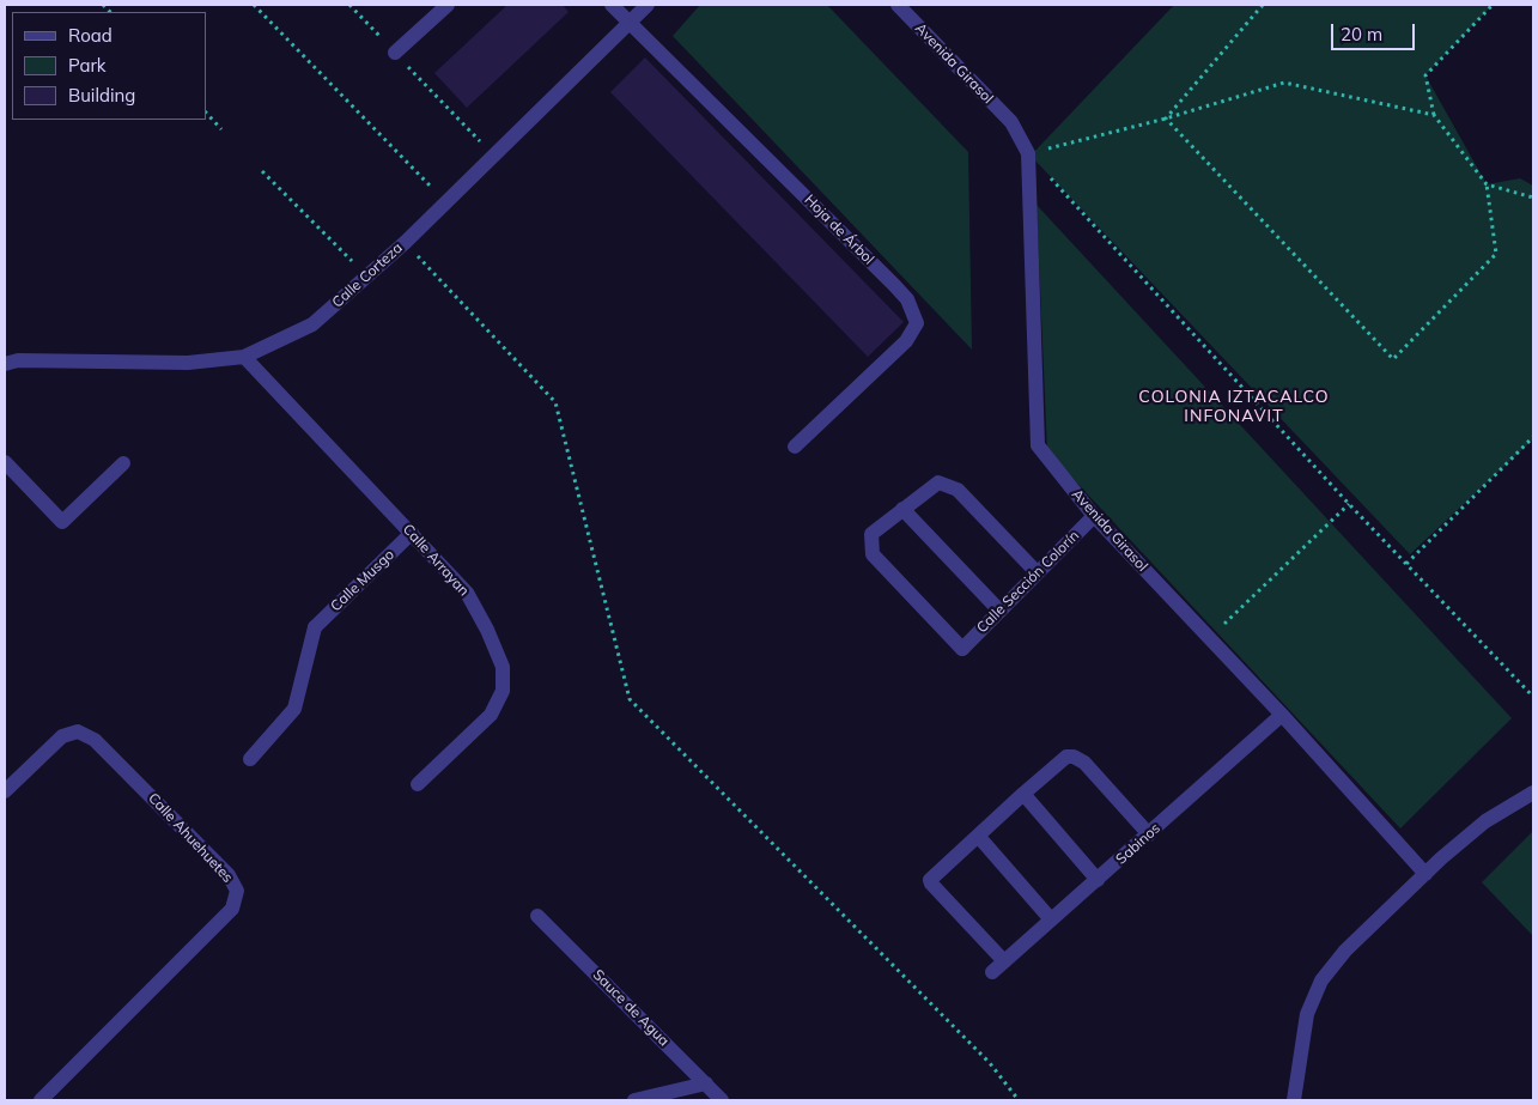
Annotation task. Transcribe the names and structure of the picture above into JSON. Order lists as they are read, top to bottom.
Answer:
{
  "streets": {
    "street": [
      "Avenida Girasol",
      "Hoja de Árbol",
      "Calle Corteza",
      "Calle Arrayan",
      "Calle Musgo",
      "Calle Sección Colorín",
      "Calle Ahuehuetes",
      "Sabinos",
      "Sauce de Agua"
    ]
  },
  "crossings": [
    ["Avenida Girasol", "Calle Sección Colorín"],
    ["Avenida Girasol", "Sabinos"],
    ["Hoja de Árbol", "Calle Corteza"],
    ["Calle Corteza", "Calle Arrayan"],
    ["Calle Arrayan", "Calle Musgo"]
  ],
  "districts": ["COLONIA IZTACALCO INFONAVIT"],
  "legend": ["Road", "Park", "Building"],
  "scale_bar": "20 m"
}
